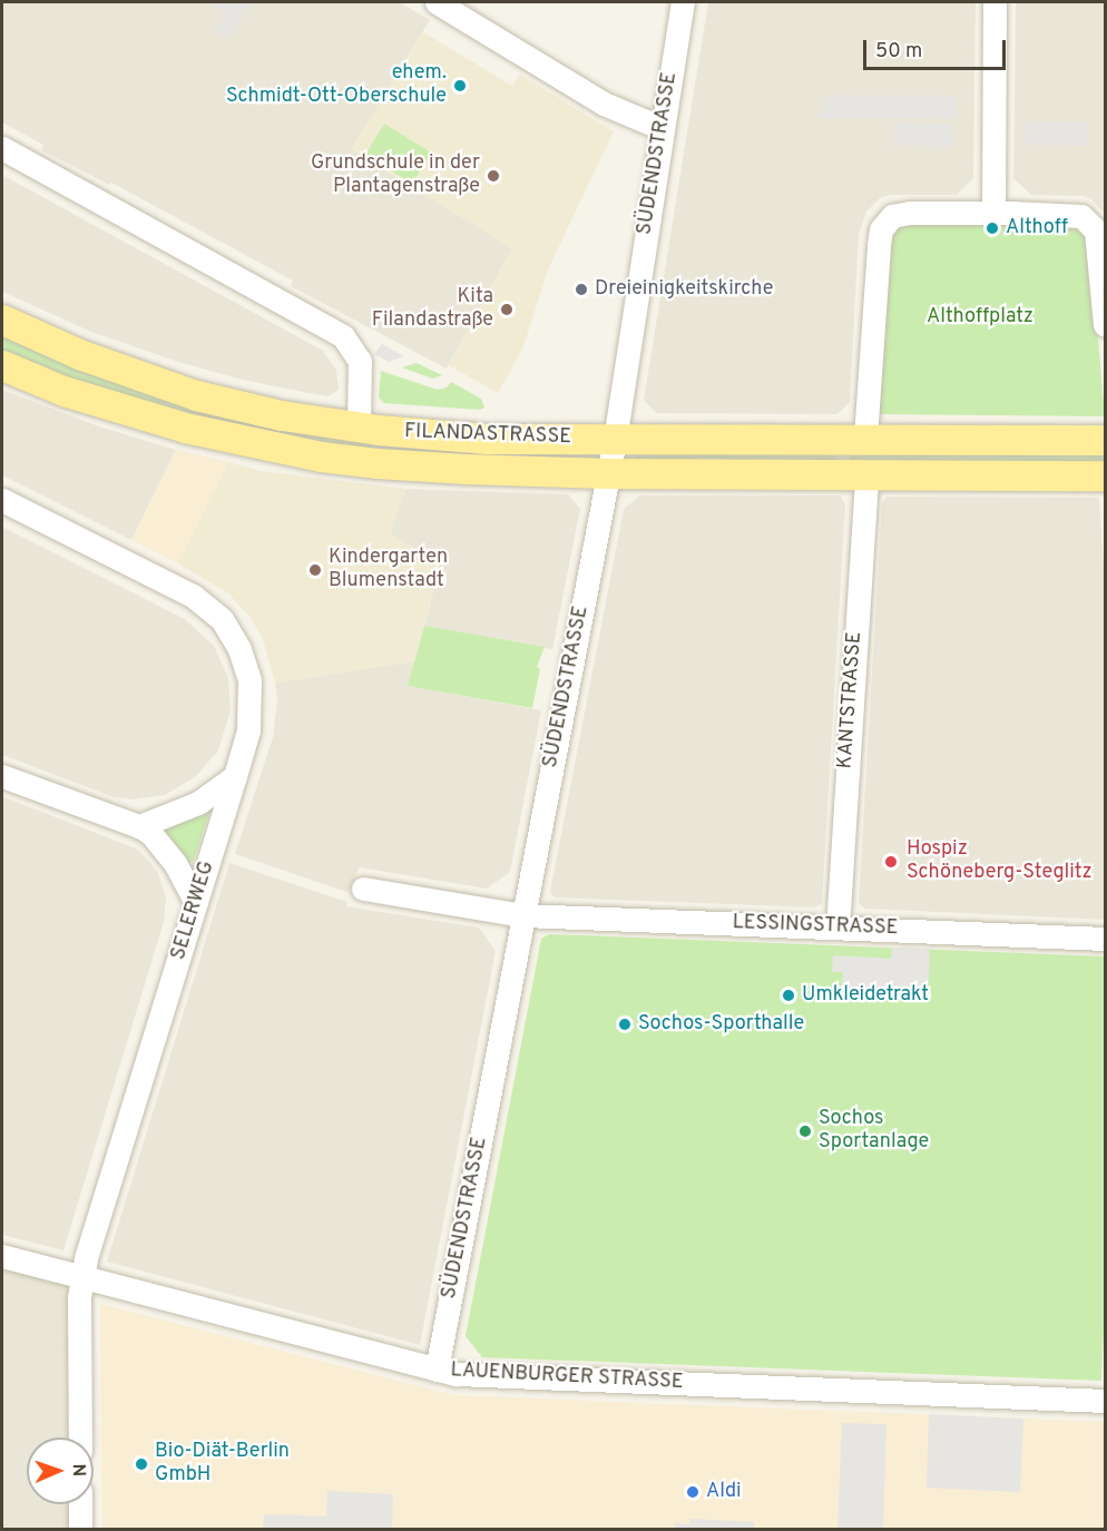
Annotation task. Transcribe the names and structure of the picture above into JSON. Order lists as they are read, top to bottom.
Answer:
{
  "streets": {
    "main road": ["FILANDASTRASSE"],
    "street": [
      "SÜDENDSTRASSE",
      "KANTSTRASSE",
      "SELERWEG",
      "LESSINGSTRASSE",
      "LAUENBURGER STRASSE"
    ]
  },
  "crossings": [
    ["SÜDENDSTRASSE", "FILANDASTRASSE"],
    ["SÜDENDSTRASSE", "LESSINGSTRASSE"],
    ["SÜDENDSTRASSE", "LAUENBURGER STRASSE"],
    ["FILANDASTRASSE", "KANTSTRASSE"],
    ["KANTSTRASSE", "LESSINGSTRASSE"],
    ["SELERWEG", "LAUENBURGER STRASSE"]
  ],
  "parks": ["Althoffplatz"],
  "places": [
    "ehem. Schmidt-Ott-Oberschule",
    "Grundschule in der Plantagenstraße",
    "Althoff",
    "Dreieinigkeitskirche",
    "Kita Filandastraße",
    "Kindergarten Blumenstadt",
    "Hospiz Schöneberg-Steglitz",
    "Umkleidetrakt",
    "Sochos-Sporthalle",
    "Sochos Sportanlage",
    "Bio-Diät-Berlin GmbH",
    "Aldi"
  ],
  "scale_bar": "50 m",
  "north": "right"
}
